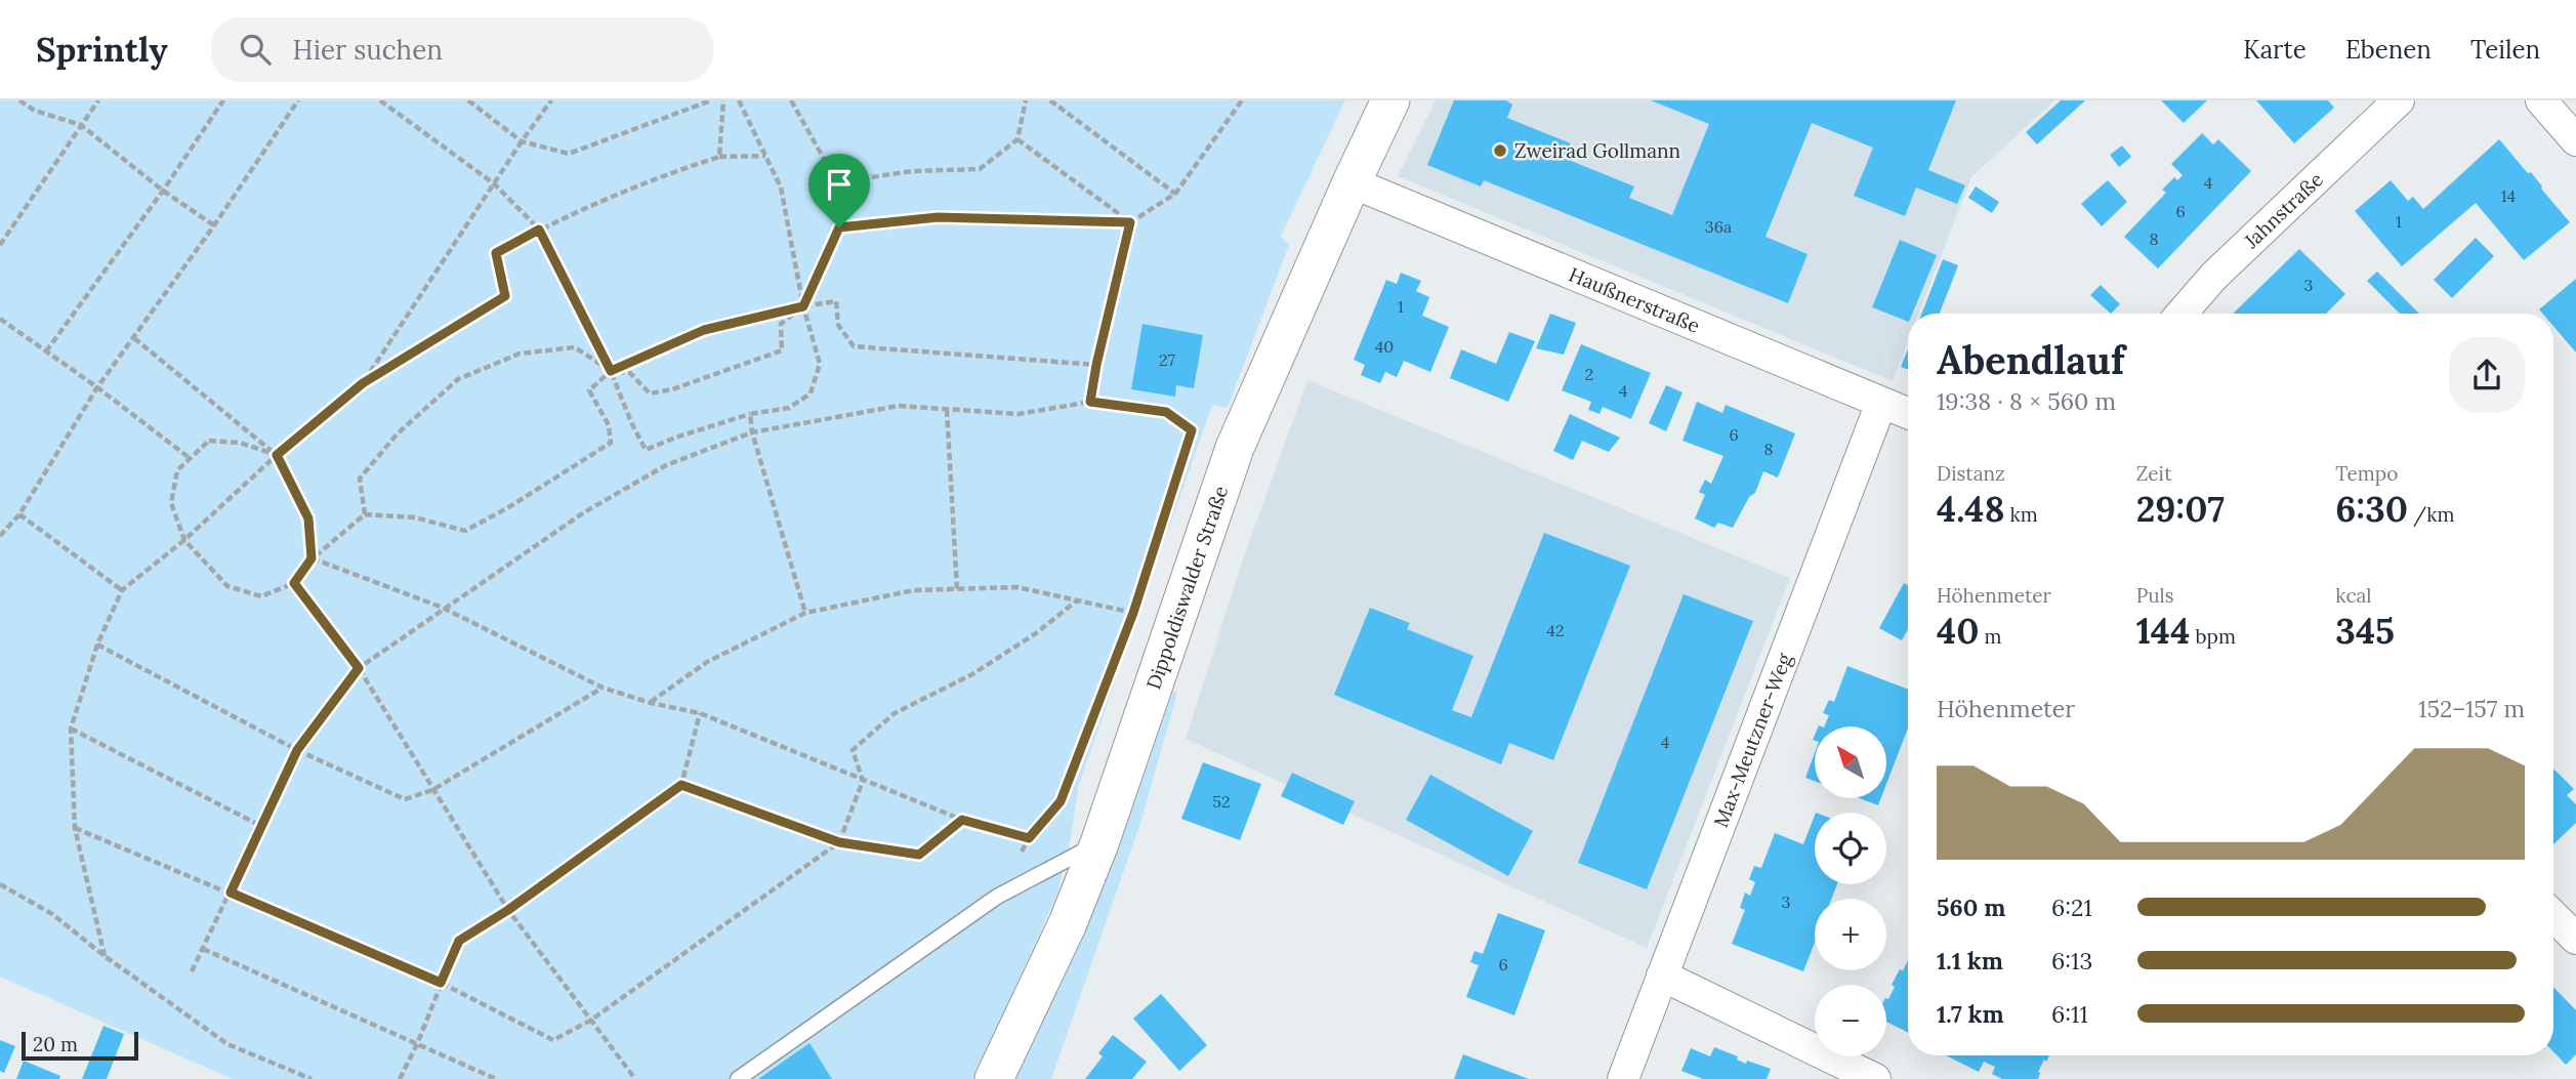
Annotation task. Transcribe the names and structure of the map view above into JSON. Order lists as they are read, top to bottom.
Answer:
{
  "streets": {
    "street": [
      "Jahnstraße",
      "Haußnerstraße",
      "Dippoldiswalder Straße",
      "Max-Meutzner-Weg"
    ]
  },
  "crossings": [
    ["Haußnerstraße", "Dippoldiswalder Straße"],
    ["Haußnerstraße", "Max-Meutzner-Weg"]
  ],
  "places": ["Zweirad Gollmann"],
  "house_numbers": [
    "4",
    "14",
    "6",
    "1",
    "36a",
    "8",
    "3",
    "1",
    "40",
    "27",
    "2",
    "4",
    "6",
    "8",
    "42",
    "4",
    "52",
    "3",
    "6"
  ],
  "scale_bar": "20 m",
  "north": "top left",
  "page": {
    "header": "Sprintly",
    "search": "Hier suchen",
    "nav": ["Karte", "Ebenen", "Teilen"],
    "heading": ["Abendlauf", "19:38 · 8 × 560 m"],
    "stats": [
      ["Distanz", "4.48 km"],
      ["Zeit", "29:07"],
      ["Tempo", "6:30 /km"],
      ["Höhenmeter", "40 m"],
      ["Puls", "144 bpm"],
      ["kcal", "345"]
    ],
    "chart": ["Höhenmeter", "152–157 m"],
    "map_buttons": ["+", "−"],
    "list": [
      {
        "name": "560 m",
        "note": "6:21"
      },
      {
        "name": "1.1 km",
        "note": "6:13"
      },
      {
        "name": "1.7 km",
        "note": "6:11"
      }
    ],
    "scale": "20 m"
  }
}
